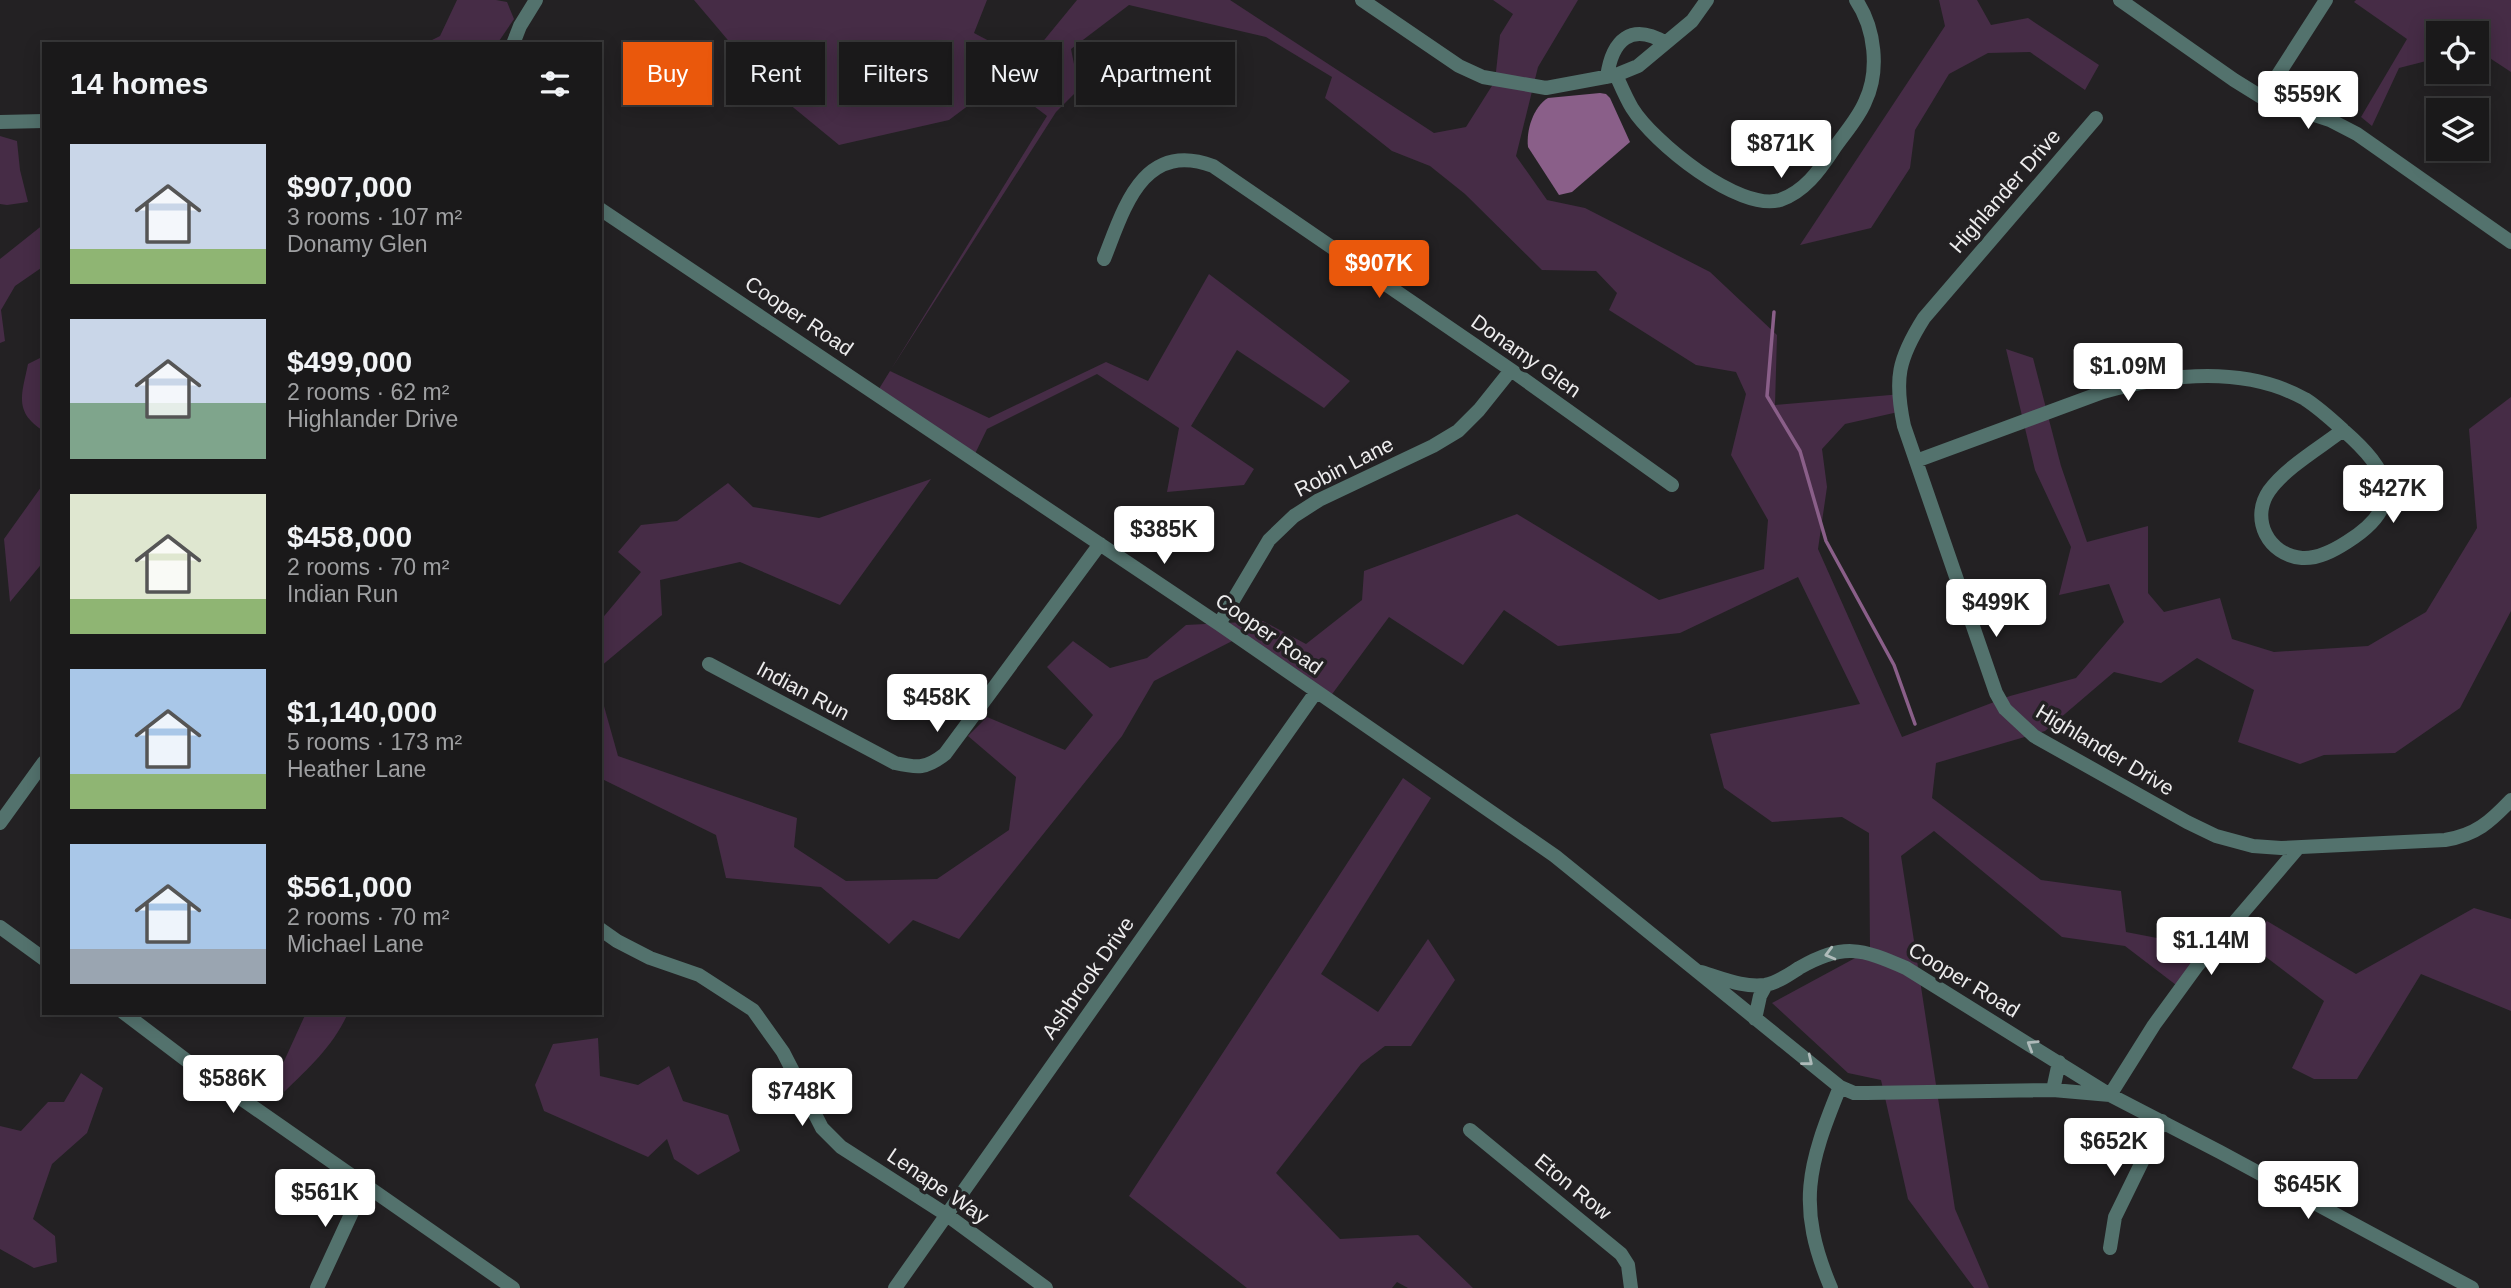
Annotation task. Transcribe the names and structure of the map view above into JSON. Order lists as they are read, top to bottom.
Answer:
{
  "streets": {
    "street": [
      "Highlander Drive",
      "Cooper Road",
      "Donamy Glen",
      "Robin Lane",
      "Indian Run",
      "Ashbrook Drive",
      "Lenape Way",
      "Eton Row"
    ]
  },
  "crossings": [
    ["Cooper Road", "Robin Lane"],
    ["Cooper Road", "Indian Run"],
    ["Cooper Road", "Ashbrook Drive"],
    ["Donamy Glen", "Robin Lane"],
    ["Ashbrook Drive", "Lenape Way"]
  ],
  "page": {
    "chip": [
      "Buy",
      "Rent",
      "Filters",
      "New",
      "Apartment"
    ],
    "heading": "14 homes",
    "price": [
      "$559K",
      "$871K",
      "$907K",
      "$1.09M",
      "$427K",
      "$385K",
      "$499K",
      "$458K",
      "$1.14M",
      "$586K",
      "$748K",
      "$652K",
      "$645K",
      "$561K"
    ],
    "list": [
      {
        "name": "$907,000",
        "note": "3 rooms · 107 m² · Donamy Glen"
      },
      {
        "name": "$499,000",
        "note": "2 rooms · 62 m² · Highlander Drive"
      },
      {
        "name": "$458,000",
        "note": "2 rooms · 70 m² · Indian Run"
      },
      {
        "name": "$1,140,000",
        "note": "5 rooms · 173 m² · Heather Lane"
      },
      {
        "name": "$561,000",
        "note": "2 rooms · 70 m² · Michael Lane"
      }
    ]
  }
}
